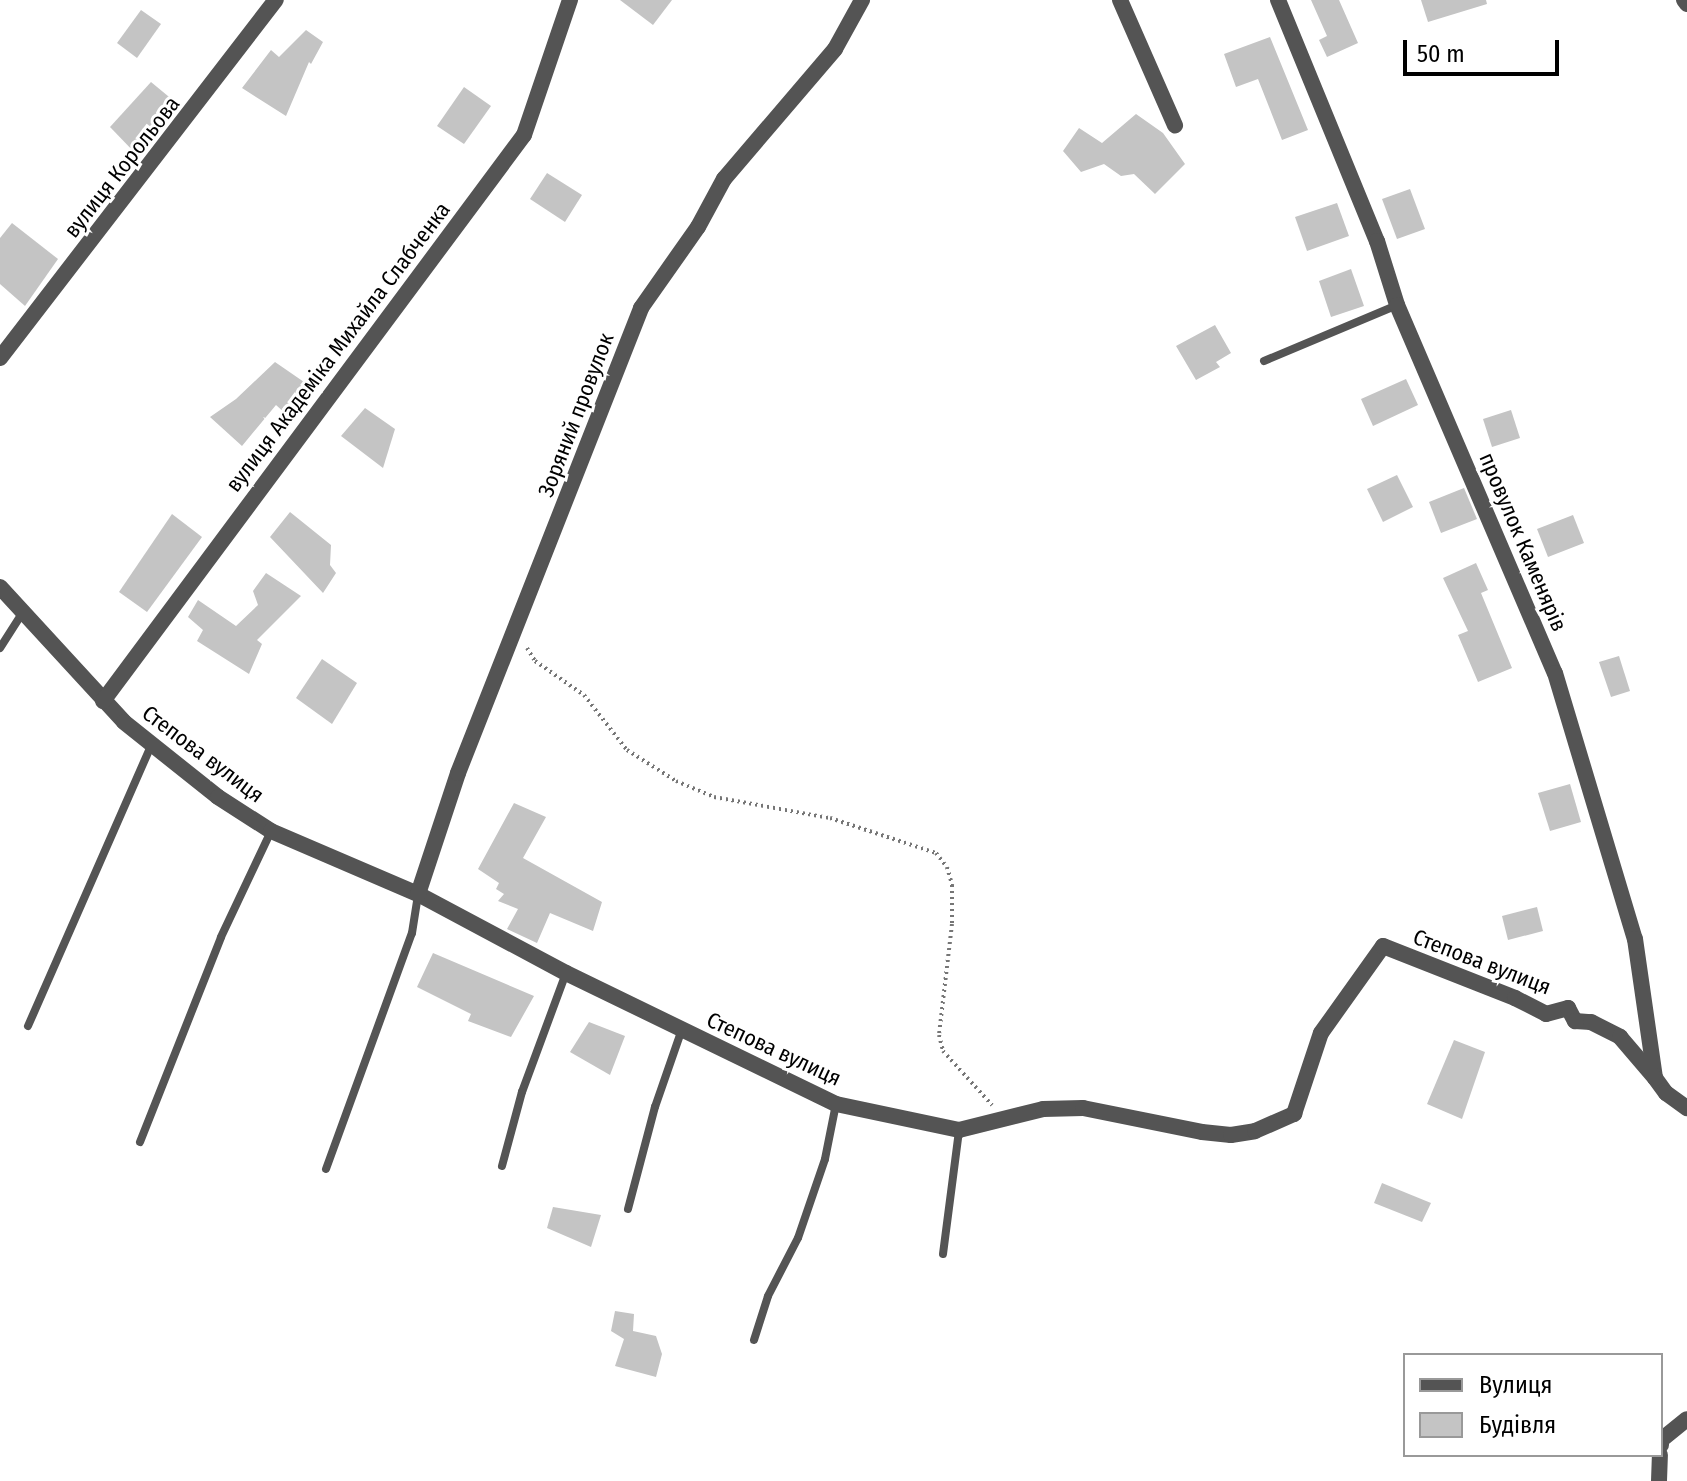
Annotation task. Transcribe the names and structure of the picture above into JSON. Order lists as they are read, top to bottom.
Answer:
{
  "streets": {
    "street": [
      "вулиця Корольова",
      "вулиця Академіка Михайла Слабченка",
      "Зоряний провулок",
      "провулок Каменярів",
      "Степова вулиця"
    ]
  },
  "crossings": [
    ["вулиця Академіка Михайла Слабченка", "Степова вулиця"],
    ["Зоряний провулок", "Степова вулиця"],
    ["провулок Каменярів", "Степова вулиця"]
  ],
  "legend": ["Вулиця", "Будівля"],
  "scale_bar": "50 m"
}
